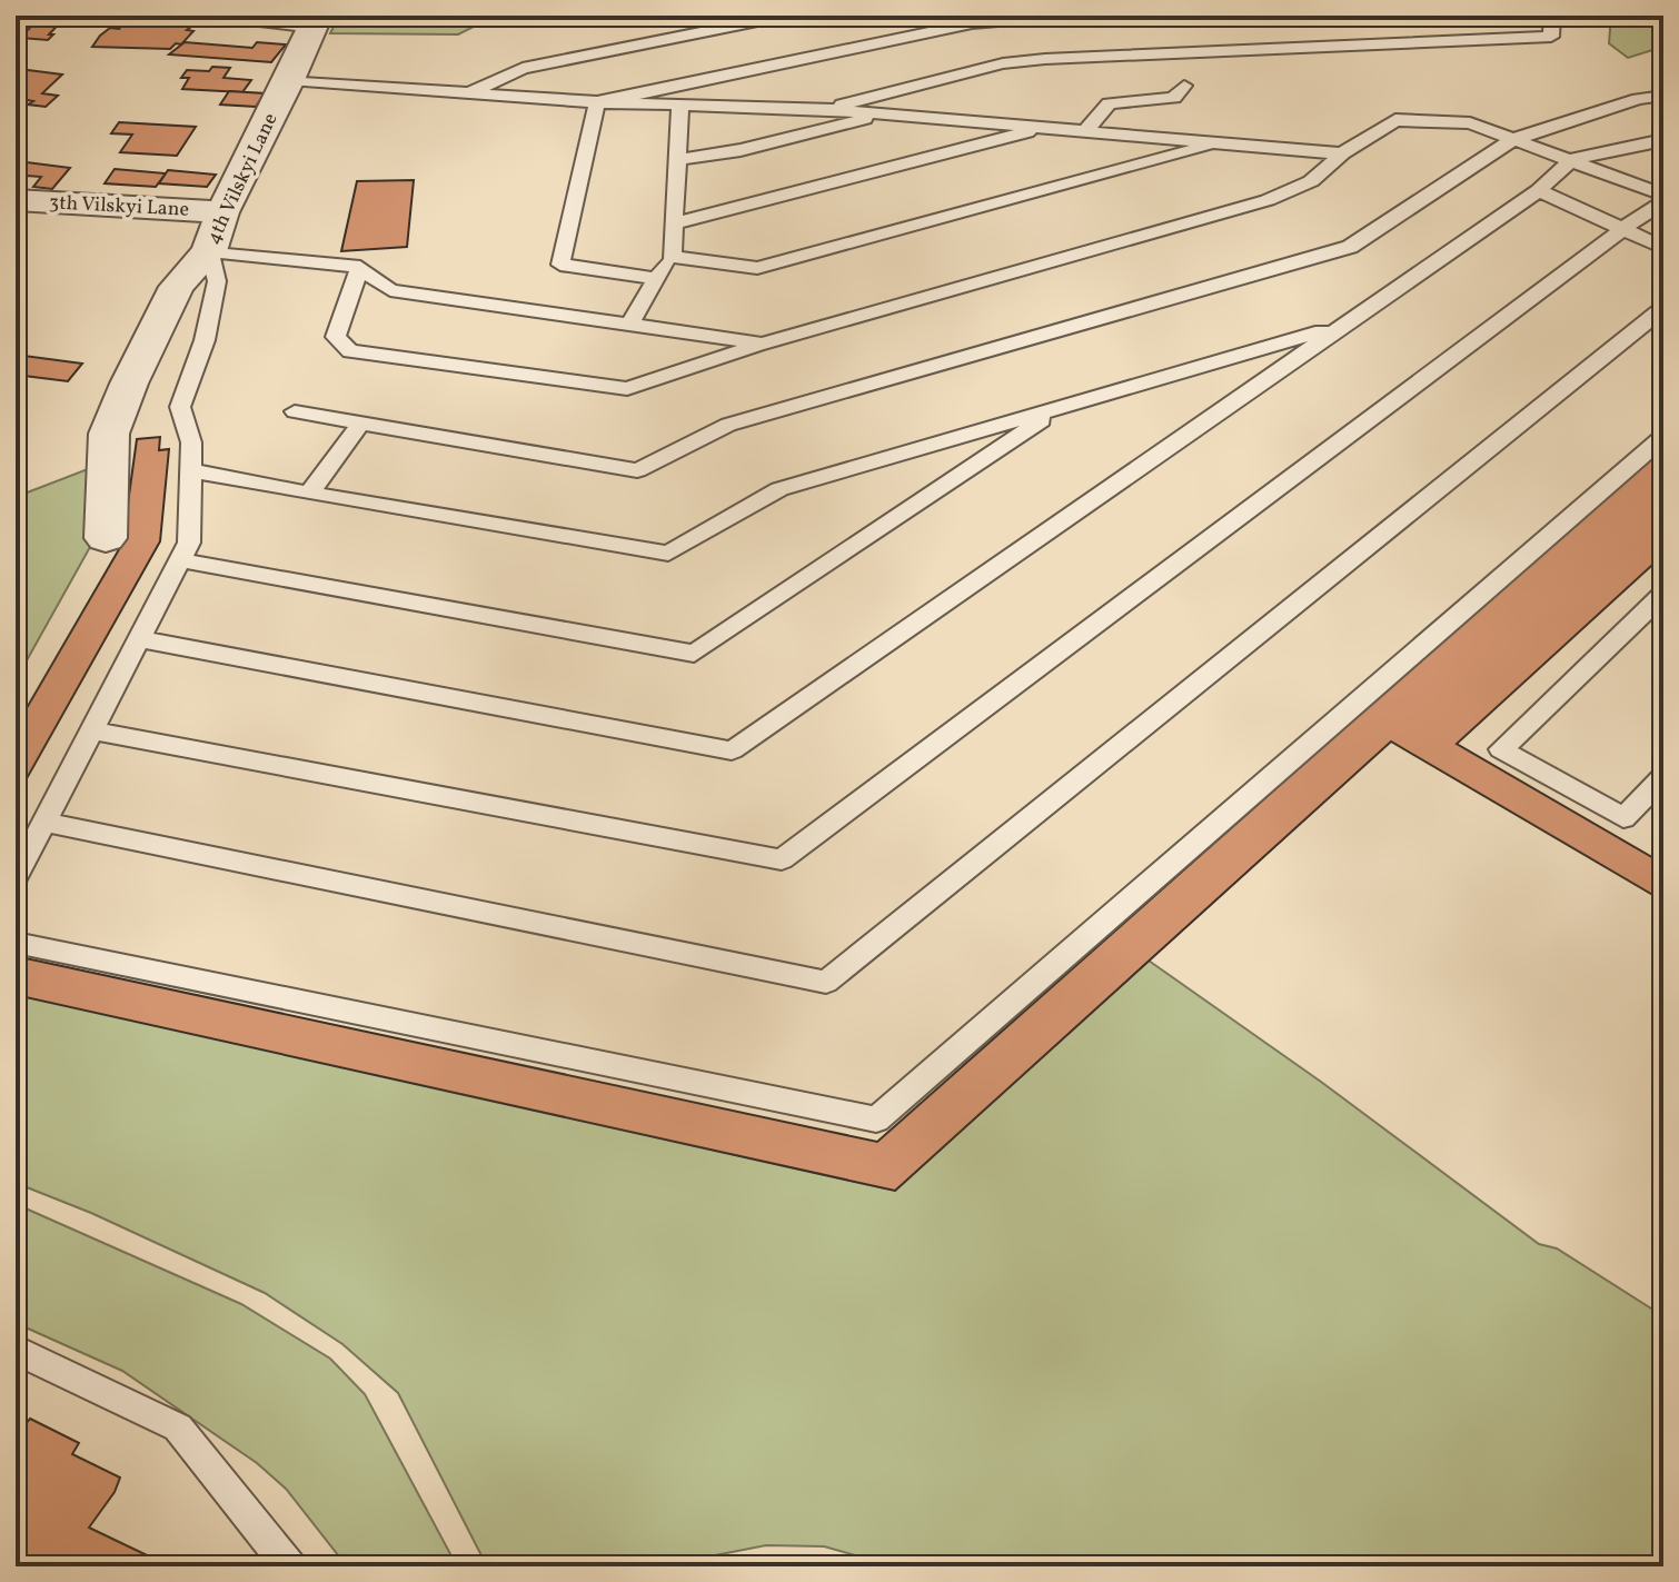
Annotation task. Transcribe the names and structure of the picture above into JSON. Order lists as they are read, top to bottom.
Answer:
{
  "streets": {
    "street": ["4th Vilskyi Lane", "3th Vilskyi Lane"]
  },
  "crossings": [
    ["4th Vilskyi Lane", "3th Vilskyi Lane"]
  ]
}
